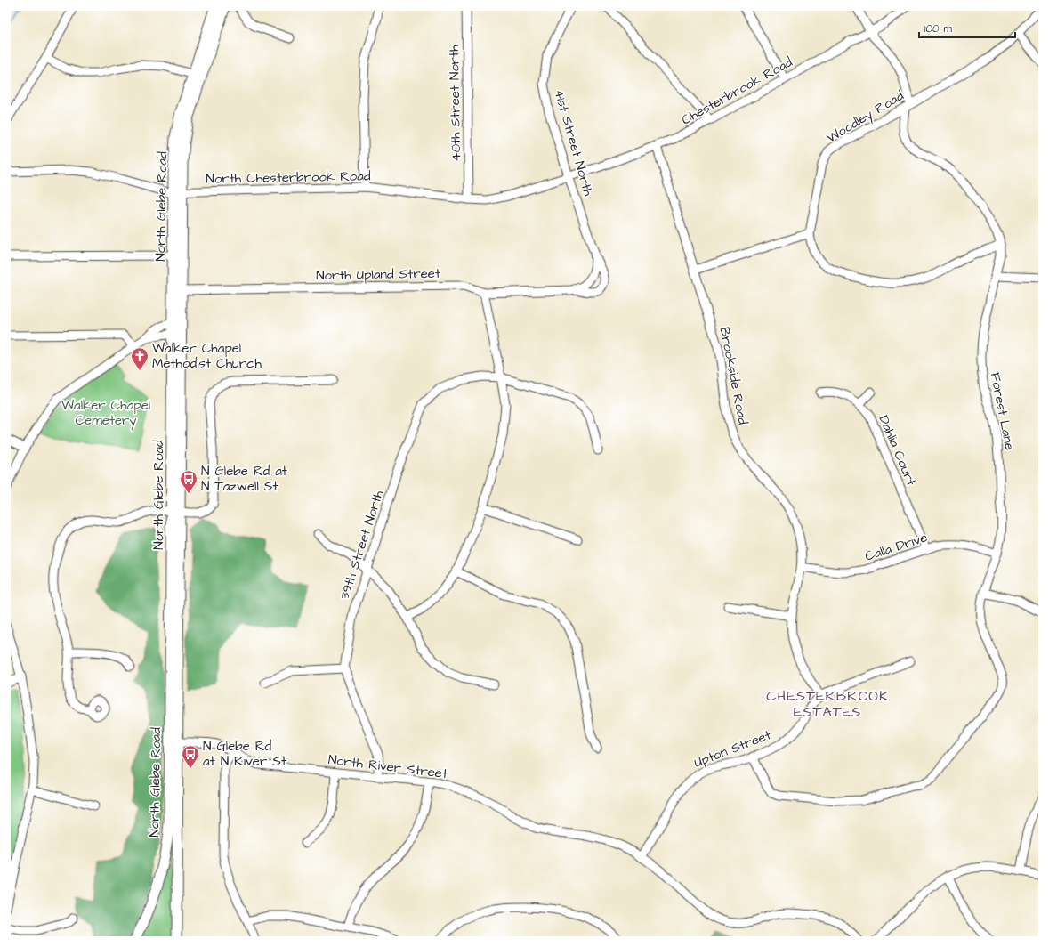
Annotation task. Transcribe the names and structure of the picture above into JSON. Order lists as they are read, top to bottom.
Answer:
{
  "streets": {
    "main road": ["North Glebe Road"],
    "street": [
      "Chesterbrook Road",
      "40th Street North",
      "Woodley Road",
      "41st Street North",
      "North Chesterbrook Road",
      "North Upland Street",
      "Brookside Road",
      "Forest Lane",
      "Dahlia Court",
      "39th Street North",
      "Calla Drive",
      "Upton Street",
      "North River Street"
    ]
  },
  "crossings": [
    ["Chesterbrook Road", "41st Street North"],
    ["Chesterbrook Road", "North Chesterbrook Road"],
    ["Chesterbrook Road", "Brookside Road"],
    ["Chesterbrook Road", "Forest Lane"],
    ["40th Street North", "North Chesterbrook Road"],
    ["Woodley Road", "Forest Lane"],
    ["41st Street North", "North Chesterbrook Road"],
    ["41st Street North", "North Upland Street"],
    ["North Chesterbrook Road", "North Glebe Road"],
    ["North Glebe Road", "North Upland Street"],
    ["North Glebe Road", "North River Street"],
    ["Brookside Road", "Calla Drive"],
    ["Brookside Road", "Upton Street"],
    ["Forest Lane", "Calla Drive"],
    ["Forest Lane", "Upton Street"],
    ["Dahlia Court", "Calla Drive"],
    ["39th Street North", "North River Street"],
    ["Upton Street", "North River Street"]
  ],
  "districts": ["CHESTERBROOK ESTATES"],
  "parks": ["Walker Chapel Cemetery"],
  "places": {
    "church": ["Walker Chapel Methodist Church"],
    "bus stop": ["N Glebe Rd at N Tazwell St", "N Glebe Rd at N River St"]
  },
  "scale_bar": "100 m"
}
